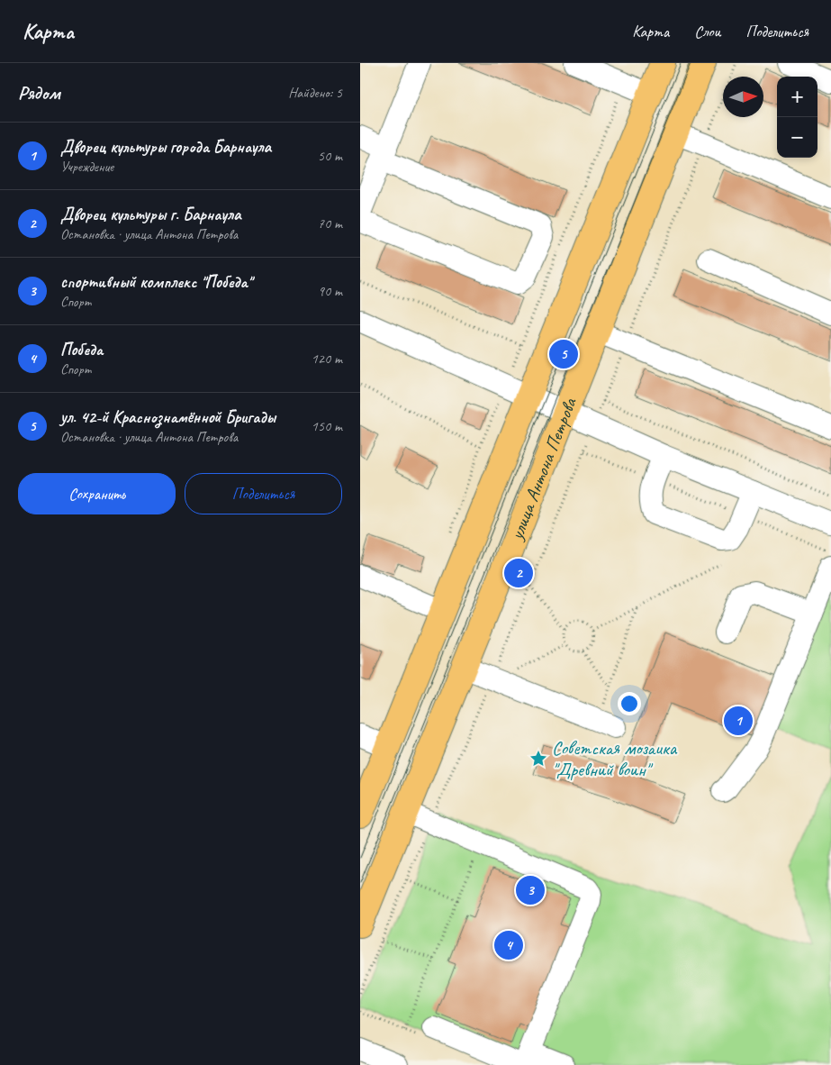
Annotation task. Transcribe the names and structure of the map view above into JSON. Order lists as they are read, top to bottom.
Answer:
{
  "streets": {
    "main road": ["улица Антона Петрова"]
  },
  "places": {
    "place": ["Советская мозаика \"Древний воин\""]
  },
  "north": "right",
  "page": {
    "header": "Карта",
    "nav": ["Карта", "Слои", "Поделиться"],
    "heading": ["Рядом", "Найдено: 5"],
    "map_buttons": ["+", "−"],
    "list": [
      {
        "mark": "1",
        "name": "Дворец культуры города Барнаула",
        "note": "Учреждение",
        "value": "50 m"
      },
      {
        "mark": "2",
        "name": "Дворец культуры г. Барнаула",
        "note": "Остановка · улица Антона Петрова",
        "value": "70 m"
      },
      {
        "mark": "3",
        "name": "спортивный комплекс \"Победа\"",
        "note": "Спорт",
        "value": "90 m"
      },
      {
        "mark": "4",
        "name": "Победа",
        "note": "Спорт",
        "value": "120 m"
      },
      {
        "mark": "5",
        "name": "ул. 42-й Краснознамённой Бригады",
        "note": "Остановка · улица Антона Петрова",
        "value": "150 m"
      }
    ],
    "pins": [
      "5",
      "2",
      "1",
      "3",
      "4"
    ],
    "buttons": ["Сохранить", "Поделиться"]
  }
}
